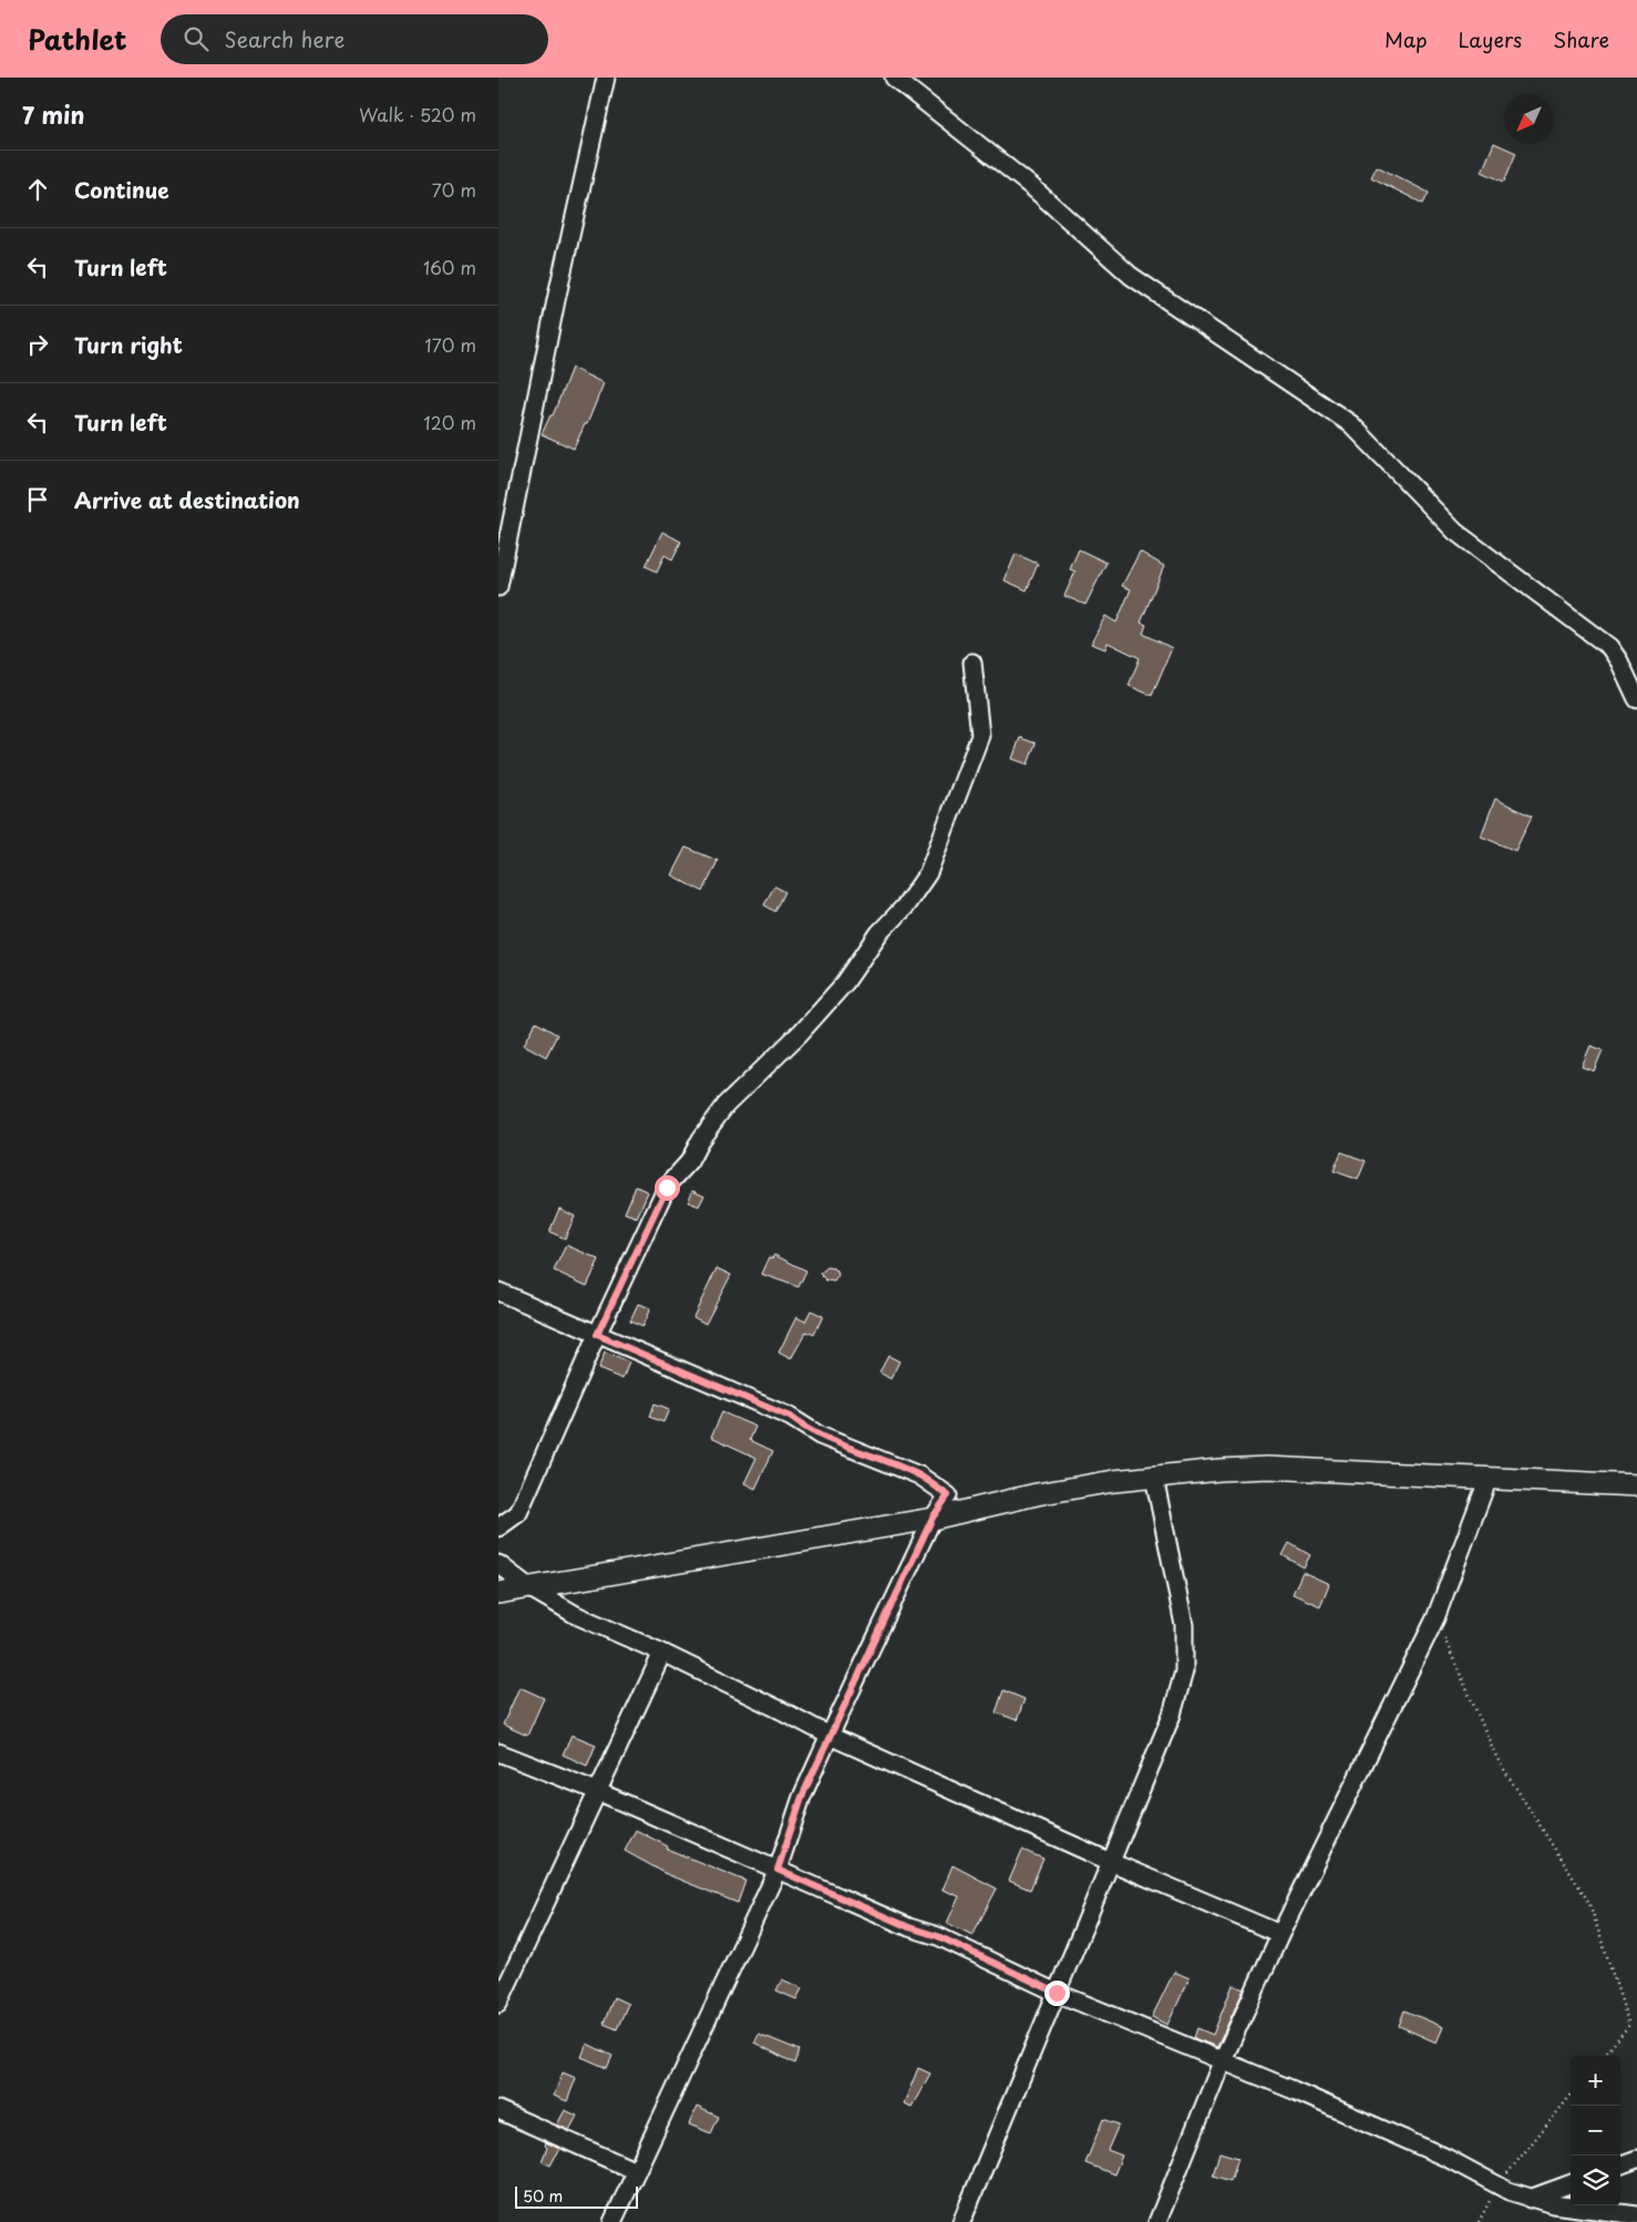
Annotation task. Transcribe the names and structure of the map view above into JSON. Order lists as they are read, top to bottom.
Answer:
{
  "scale_bar": "50 m",
  "north": "bottom left",
  "page": {
    "header": "Pathlet",
    "search": "Search here",
    "nav": ["Map", "Layers", "Share"],
    "heading": ["7 min", "Walk · 520 m"],
    "list": [
      ["Continue", "70 m"],
      ["Turn left", "160 m"],
      ["Turn right", "170 m"],
      ["Turn left", "120 m"],
      "Arrive at destination"
    ],
    "map_buttons": ["+", "−"],
    "scale": "50 m"
  }
}
